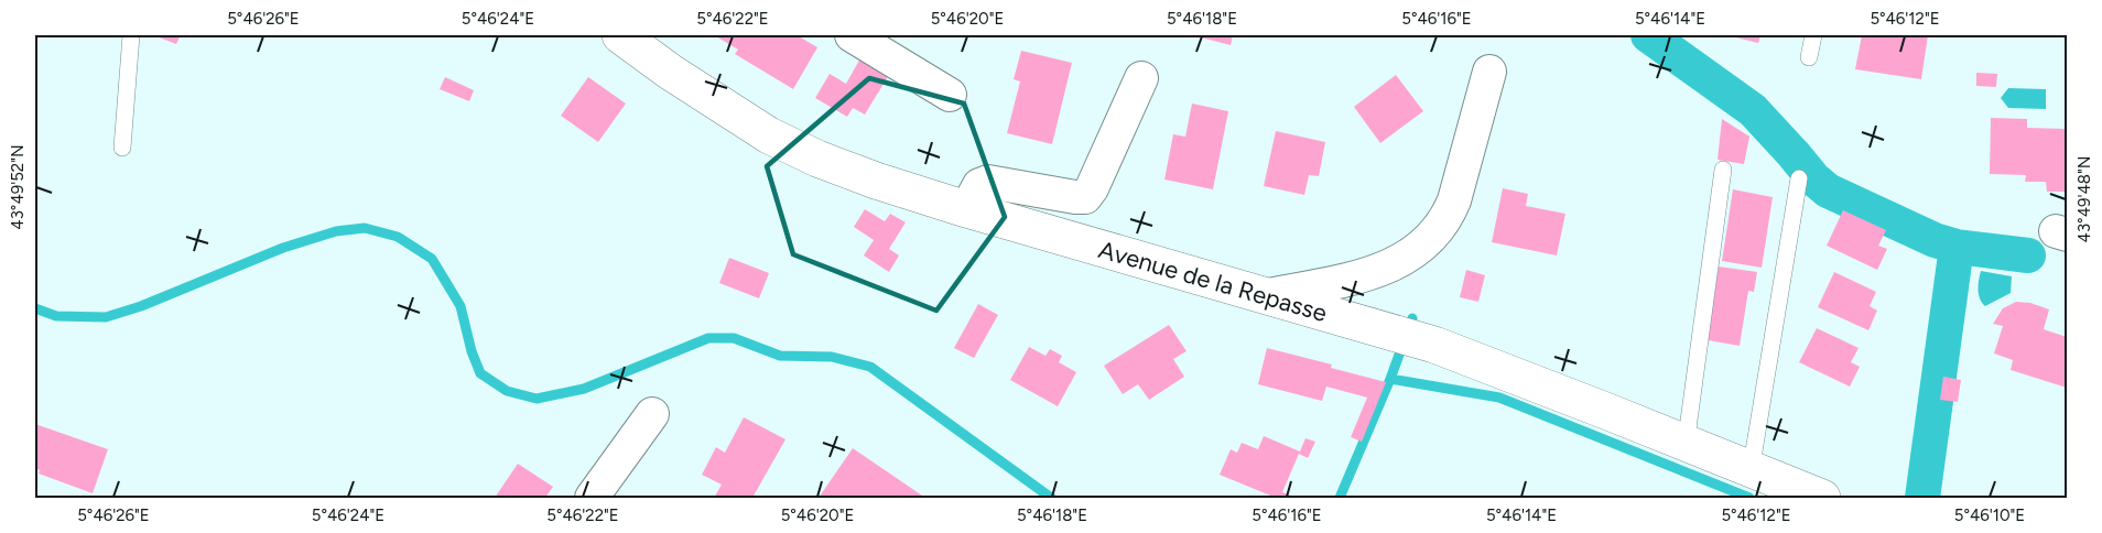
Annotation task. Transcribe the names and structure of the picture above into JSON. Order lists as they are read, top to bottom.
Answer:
{
  "streets": {
    "street": ["Avenue de la Repasse"]
  },
  "coordinates": [
    "5°46'26\"E",
    "5°46'24\"E",
    "5°46'22\"E",
    "5°46'20\"E",
    "5°46'18\"E",
    "5°46'16\"E",
    "5°46'14\"E",
    "5°46'12\"E",
    "43°49'52\"N",
    "43°49'48\"N",
    "5°46'10\"E"
  ]
}
